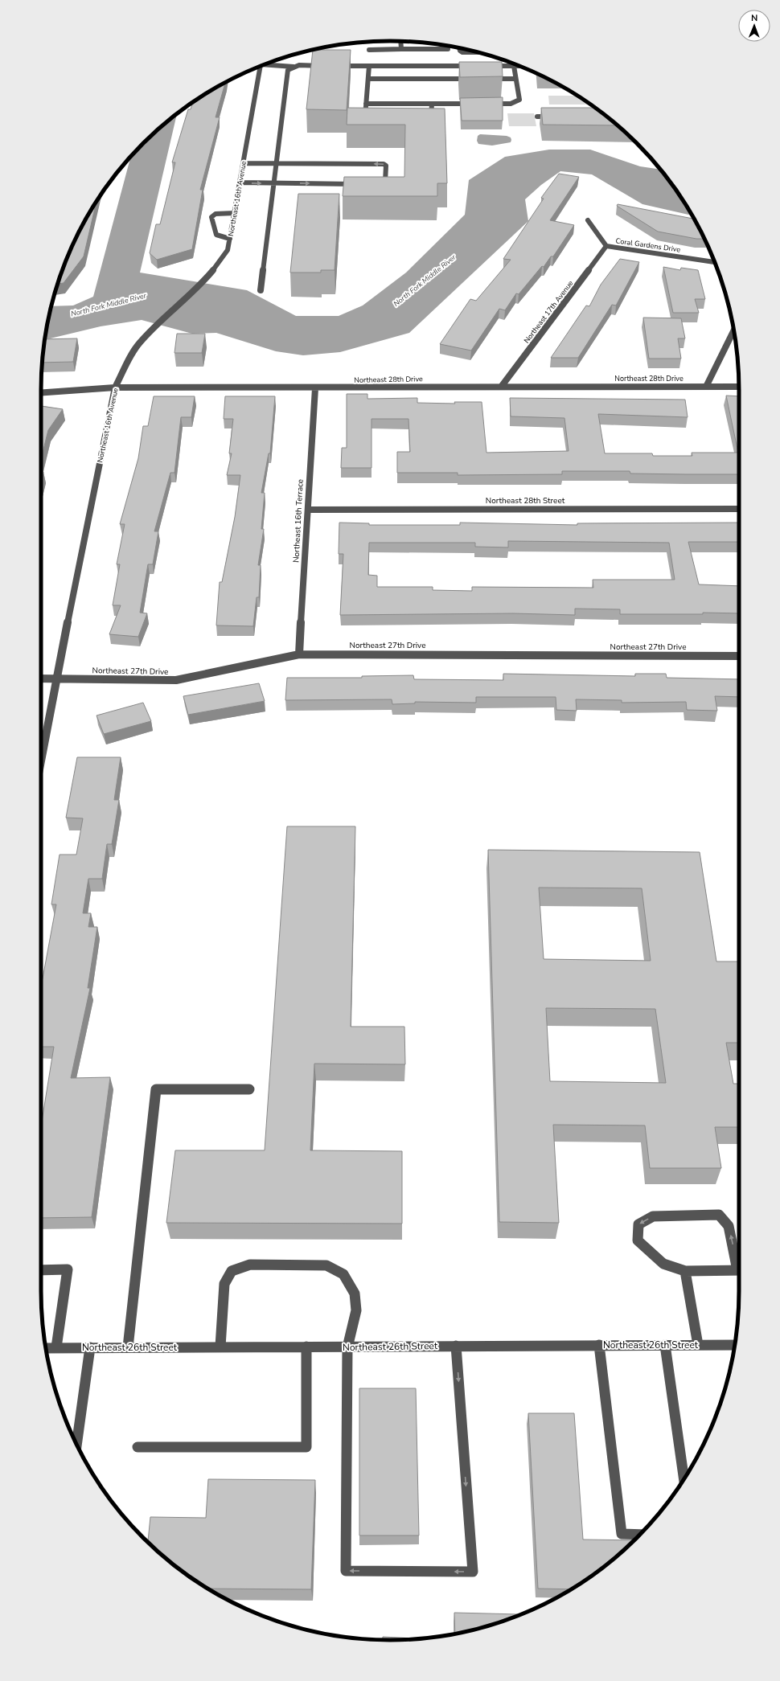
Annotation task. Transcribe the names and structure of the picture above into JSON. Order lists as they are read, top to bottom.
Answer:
{
  "streets": {
    "street": [
      "Northeast 16th Avenue",
      "Coral Gardens Drive",
      "Northeast 17th Avenue",
      "Northeast 28th Drive",
      "Northeast 28th Street",
      "Northeast 16th Terrace",
      "Northeast 27th Drive",
      "Northeast 26th Street"
    ]
  },
  "crossings": [
    ["Northeast 16th Avenue", "Northeast 28th Drive"],
    ["Northeast 16th Avenue", "Northeast 27th Drive"],
    ["Coral Gardens Drive", "Northeast 17th Avenue"],
    ["Northeast 17th Avenue", "Northeast 28th Drive"],
    ["Northeast 28th Drive", "Northeast 16th Terrace"],
    ["Northeast 28th Street", "Northeast 16th Terrace"],
    ["Northeast 16th Terrace", "Northeast 27th Drive"]
  ],
  "water": ["North Fork Middle River"],
  "north": "top"
}
